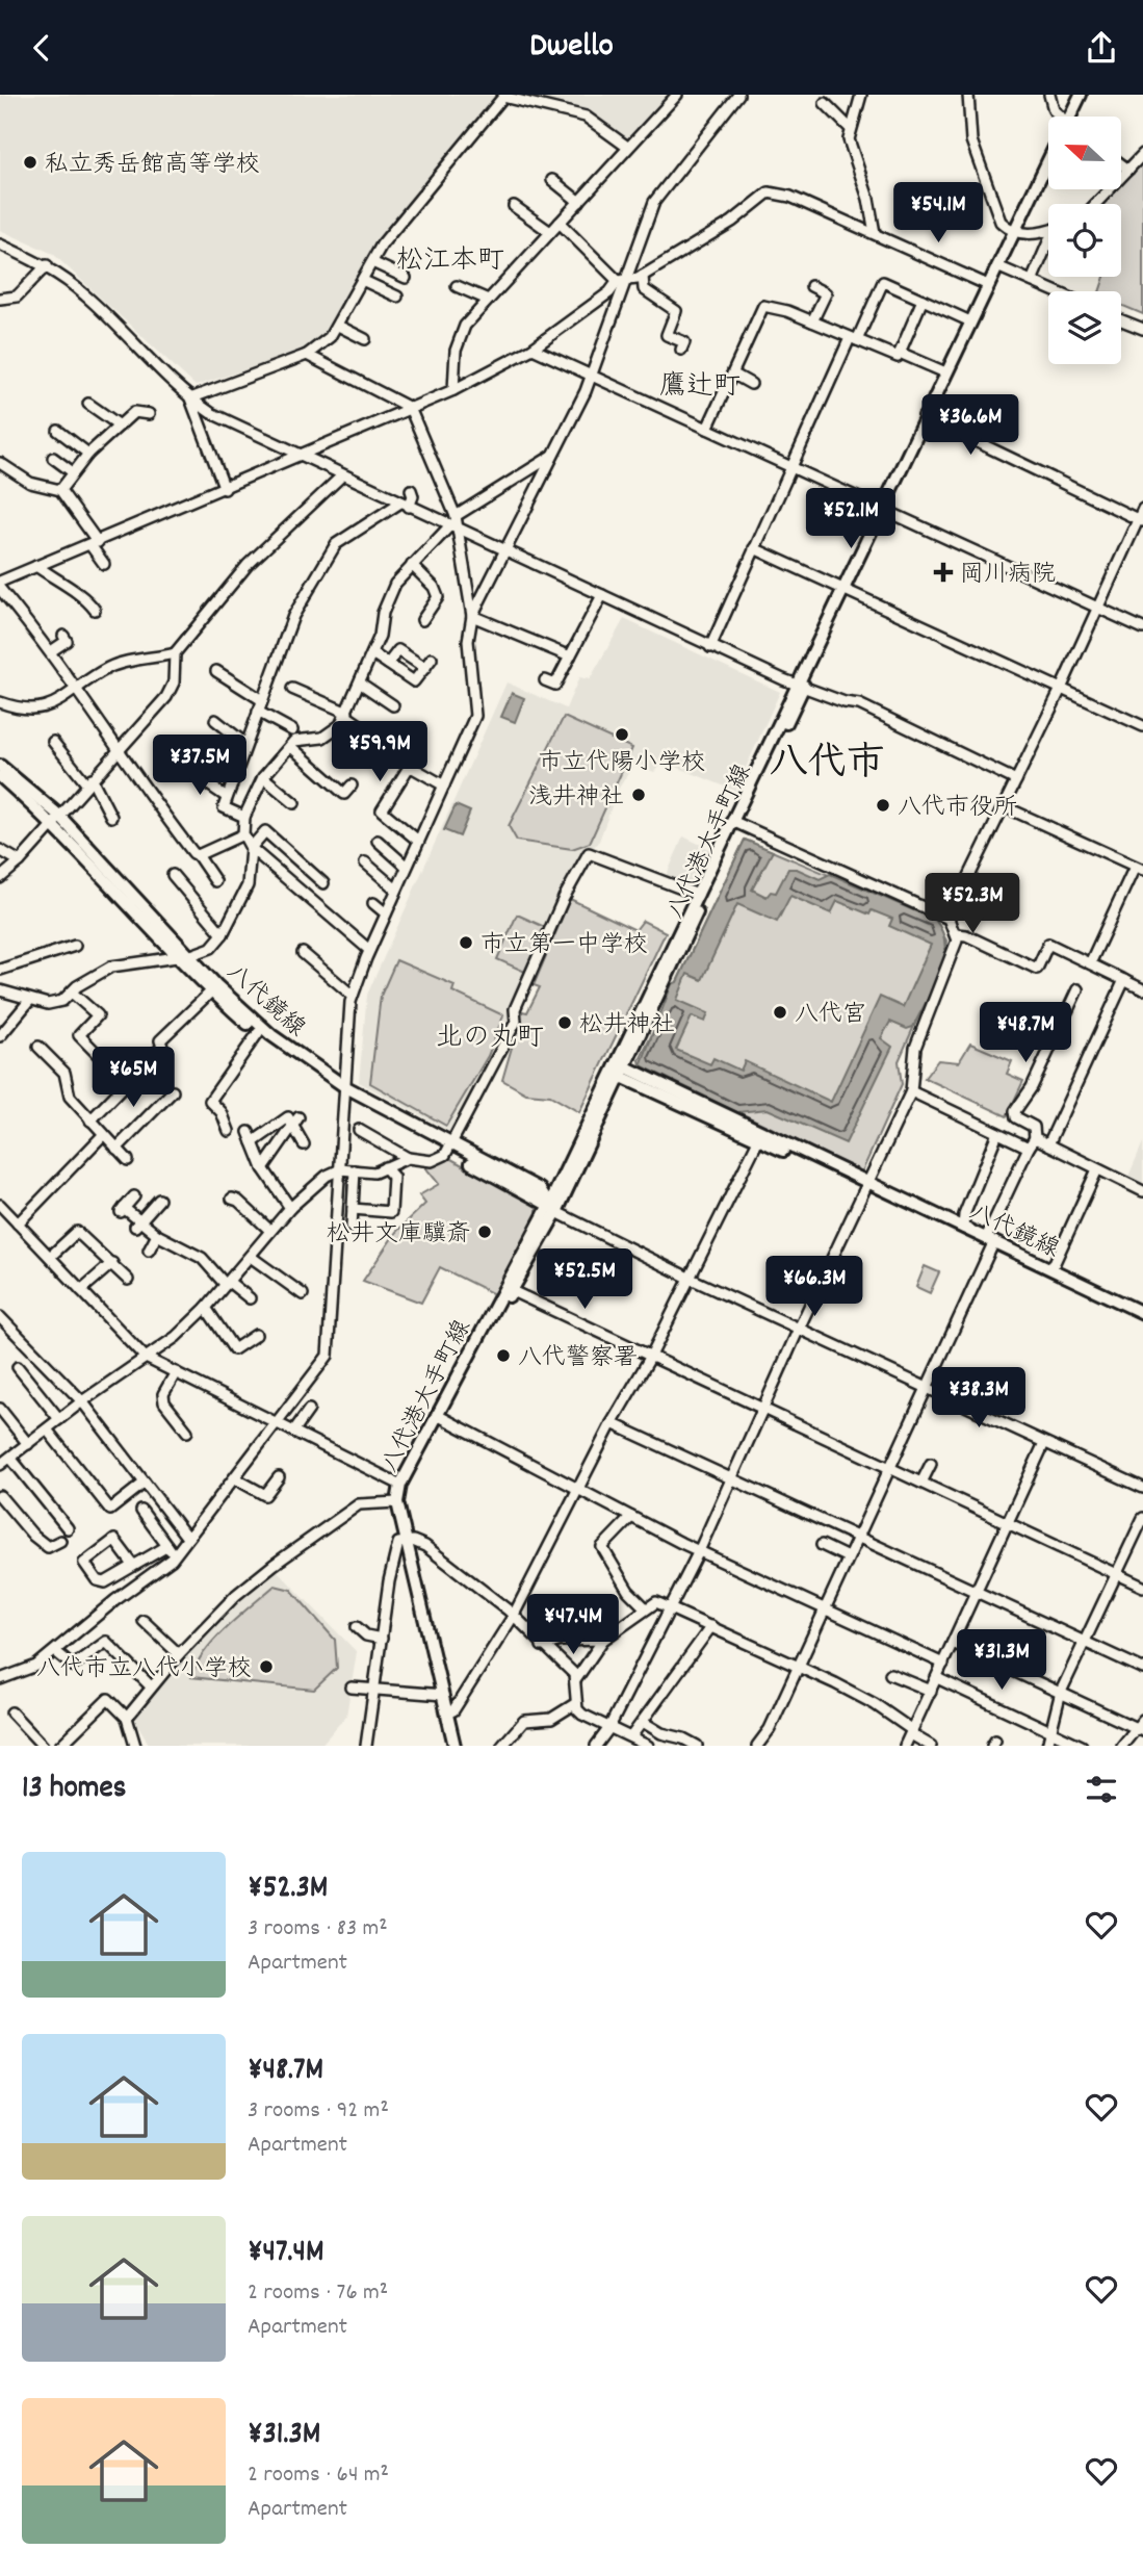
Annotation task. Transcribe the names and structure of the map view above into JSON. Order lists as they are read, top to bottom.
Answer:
{
  "streets": {
    "main road": ["八代港大手町線", "八代鏡線"]
  },
  "crossings": [
    ["八代港大手町線", "八代鏡線"]
  ],
  "districts": [
    "松江本町",
    "鷹辻町",
    "八代市",
    "北の丸町"
  ],
  "places": {
    "other": [
      "私立秀岳館高等学校",
      "市立代陽小学校",
      "浅井神社",
      "八代市役所",
      "市立第一中学校",
      "八代宮",
      "松井神社",
      "松井文庫驥斎",
      "八代警察署",
      "八代市立八代小学校"
    ],
    "health": ["岡川病院"]
  },
  "north": "left",
  "page": {
    "header": "Dwello",
    "price": [
      "¥54.1M",
      "¥36.6M",
      "¥52.1M",
      "¥59.9M",
      "¥37.5M",
      "¥52.3M",
      "¥48.7M",
      "¥65M",
      "¥52.5M",
      "¥66.3M",
      "¥38.3M",
      "¥47.4M",
      "¥31.3M"
    ],
    "heading": "13 homes",
    "list": [
      {
        "name": "¥52.3M",
        "note": "3 rooms · 83 m² · Apartment"
      },
      {
        "name": "¥48.7M",
        "note": "3 rooms · 92 m² · Apartment"
      },
      {
        "name": "¥47.4M",
        "note": "2 rooms · 76 m² · Apartment"
      },
      {
        "name": "¥31.3M",
        "note": "2 rooms · 64 m² · Apartment"
      }
    ]
  }
}
